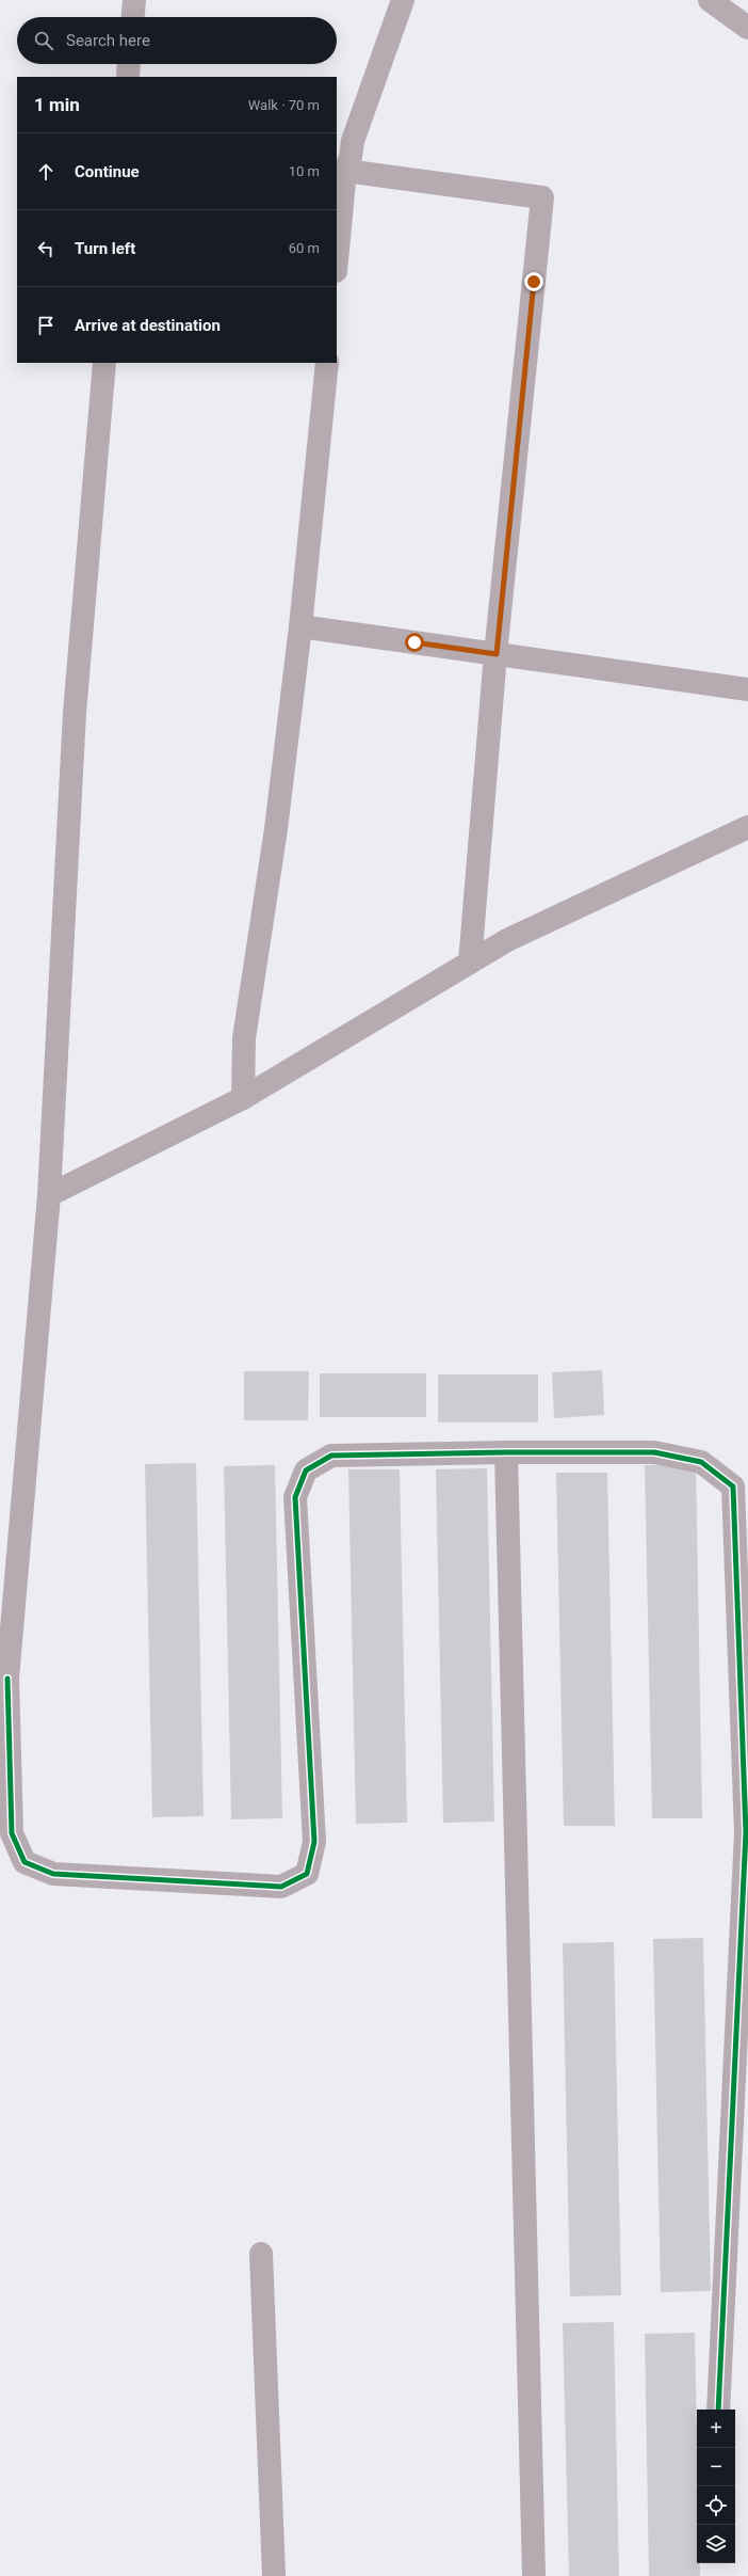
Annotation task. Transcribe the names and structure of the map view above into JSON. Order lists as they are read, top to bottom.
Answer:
{
  "page": {
    "search": "Search here",
    "heading": ["1 min", "Walk · 70 m"],
    "list": [
      ["Continue", "10 m"],
      ["Turn left", "60 m"],
      "Arrive at destination"
    ],
    "map_buttons": ["+", "−"]
  }
}
